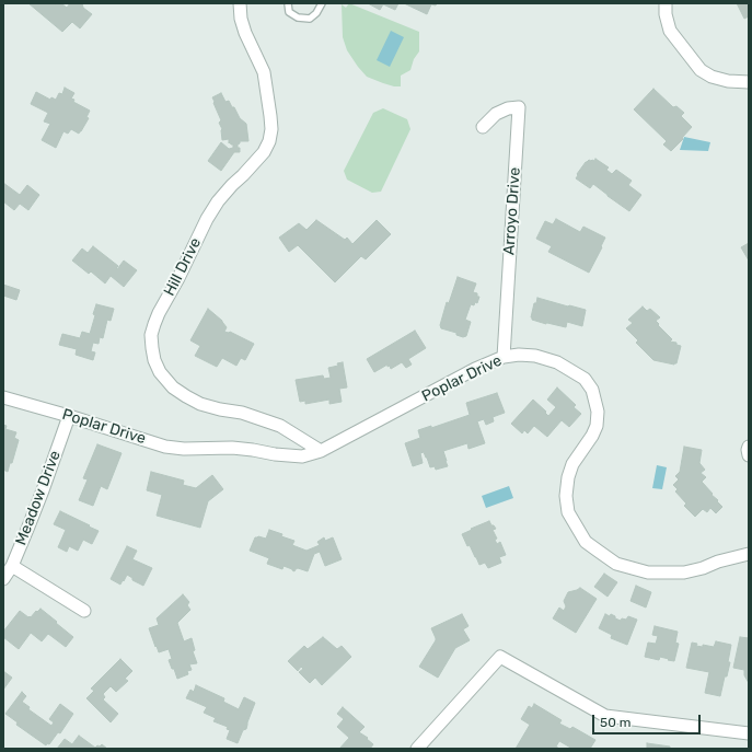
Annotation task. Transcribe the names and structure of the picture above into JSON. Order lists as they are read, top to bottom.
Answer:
{
  "streets": {
    "street": [
      "Arroyo Drive",
      "Hill Drive",
      "Poplar Drive",
      "Meadow Drive"
    ]
  },
  "crossings": [
    ["Arroyo Drive", "Poplar Drive"],
    ["Hill Drive", "Poplar Drive"],
    ["Poplar Drive", "Meadow Drive"]
  ],
  "scale_bar": "50 m"
}
